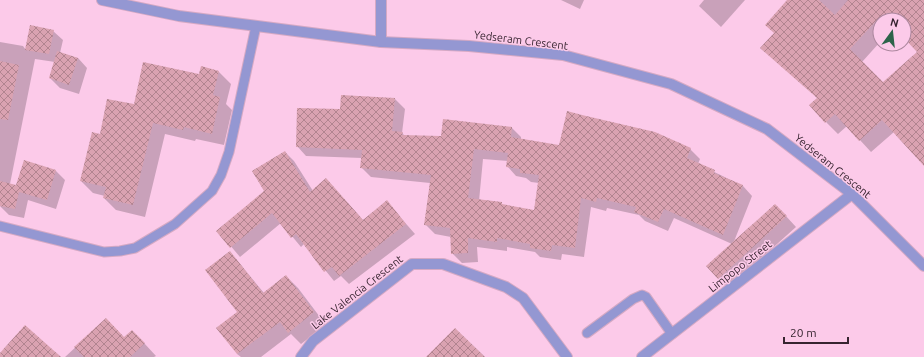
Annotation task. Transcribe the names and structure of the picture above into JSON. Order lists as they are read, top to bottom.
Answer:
{
  "streets": {
    "street": ["Yedseram Crescent", "Limpopo Street", "Lake Valencia Crescent"]
  },
  "crossings": [
    ["Yedseram Crescent", "Limpopo Street"]
  ],
  "scale_bar": "20 m",
  "north": "top"
}
